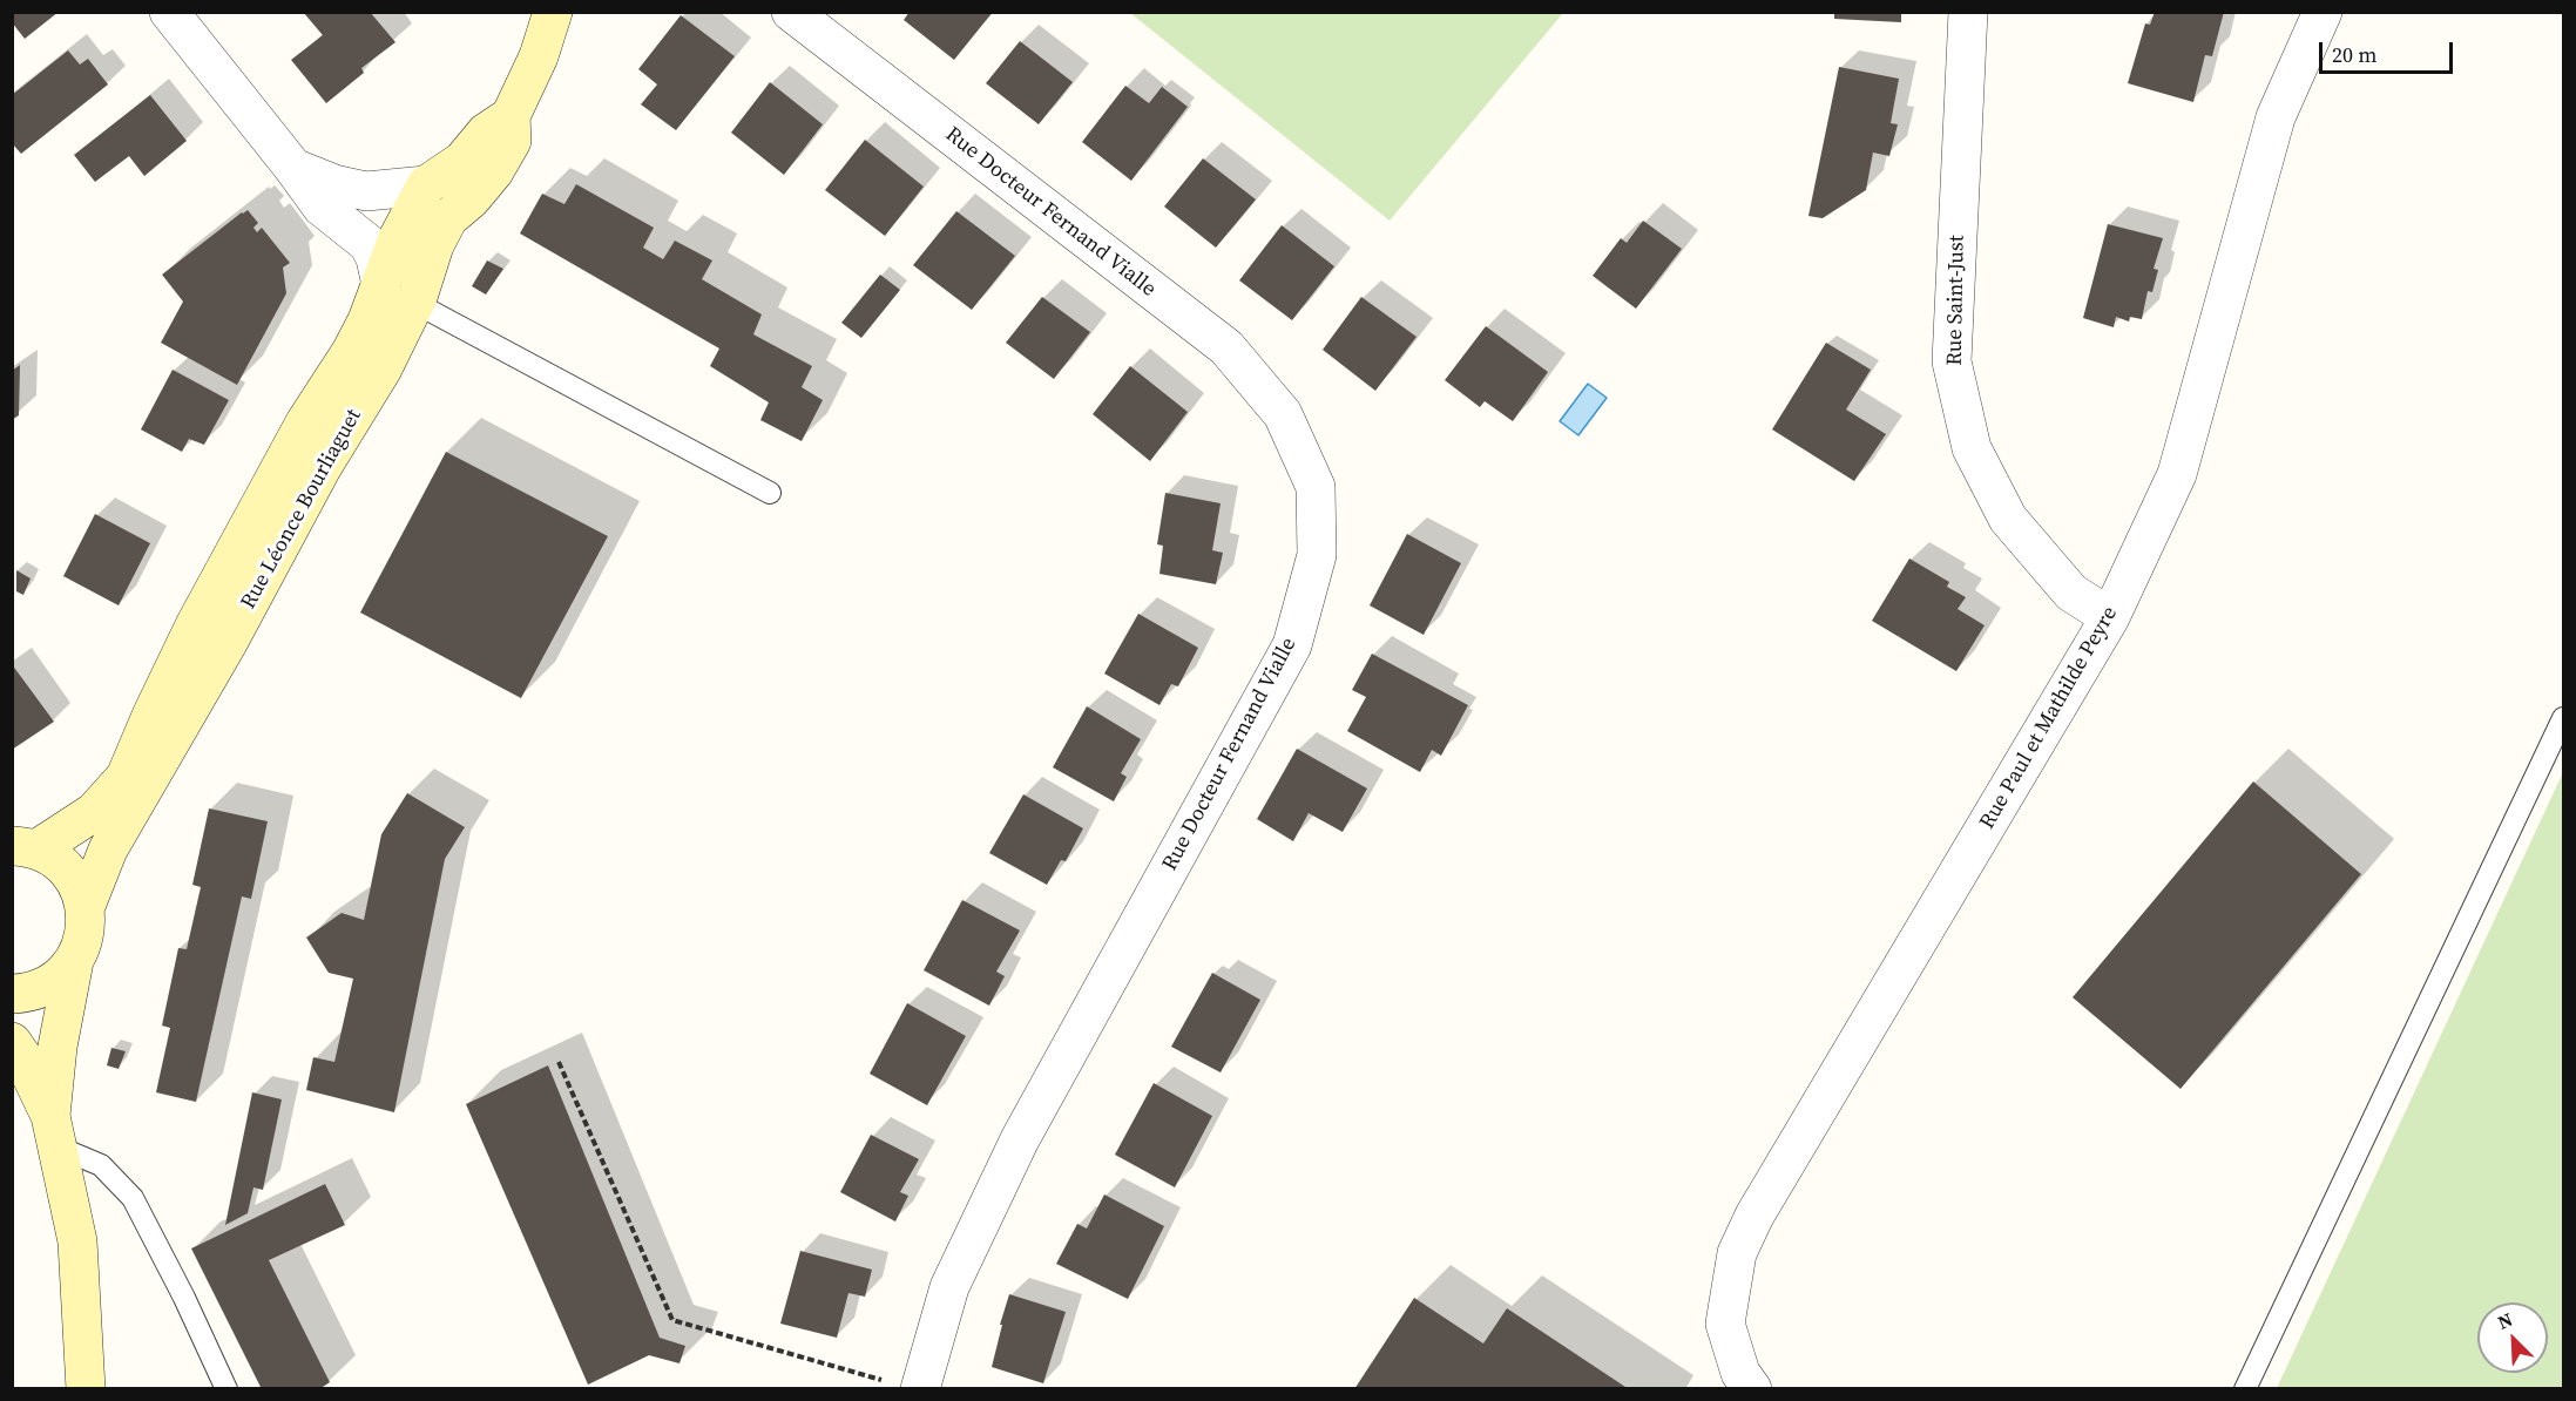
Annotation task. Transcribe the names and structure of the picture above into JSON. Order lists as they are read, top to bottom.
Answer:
{
  "streets": {
    "main road": ["Rue Léonce Bourliaguet"],
    "street": ["Rue Docteur Fernand Vialle", "Rue Saint-Just", "Rue Paul et Mathilde Peyre"]
  },
  "crossings": [
    ["Rue Saint-Just", "Rue Paul et Mathilde Peyre"]
  ],
  "scale_bar": "20 m",
  "north": "top left"
}
